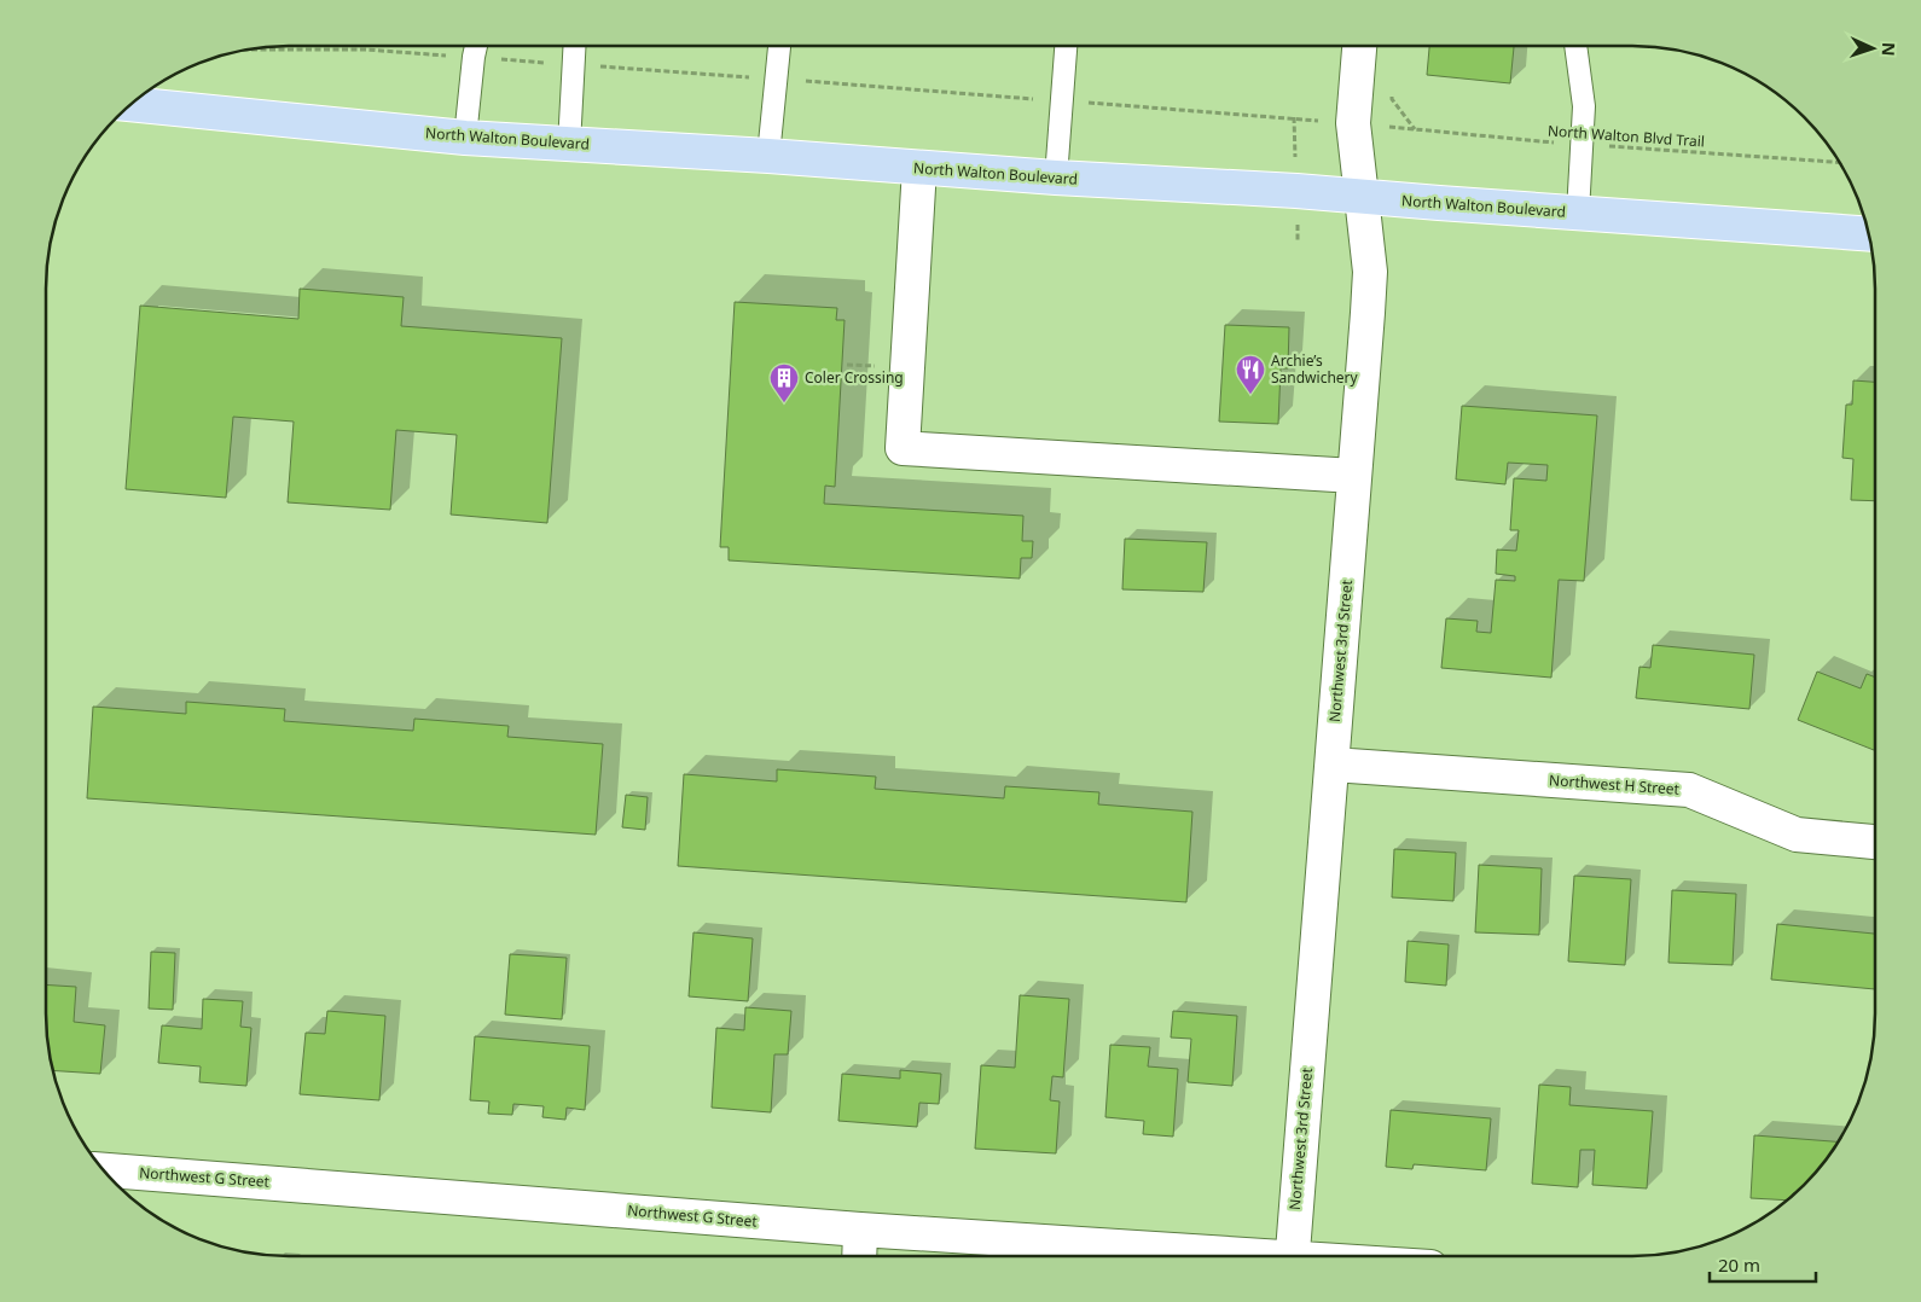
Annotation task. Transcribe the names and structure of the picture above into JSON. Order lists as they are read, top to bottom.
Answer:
{
  "streets": {
    "main road": ["North Walton Boulevard"],
    "street": ["Northwest 3rd Street", "Northwest H Street", "Northwest G Street"],
    "path": ["North Walton Blvd Trail"]
  },
  "crossings": [
    ["North Walton Boulevard", "Northwest 3rd Street"],
    ["Northwest 3rd Street", "Northwest H Street"]
  ],
  "places": {
    "restaurant": ["Archie’s Sandwichery"],
    "building": ["Coler Crossing"]
  },
  "scale_bar": "20 m",
  "north": "right"
}
